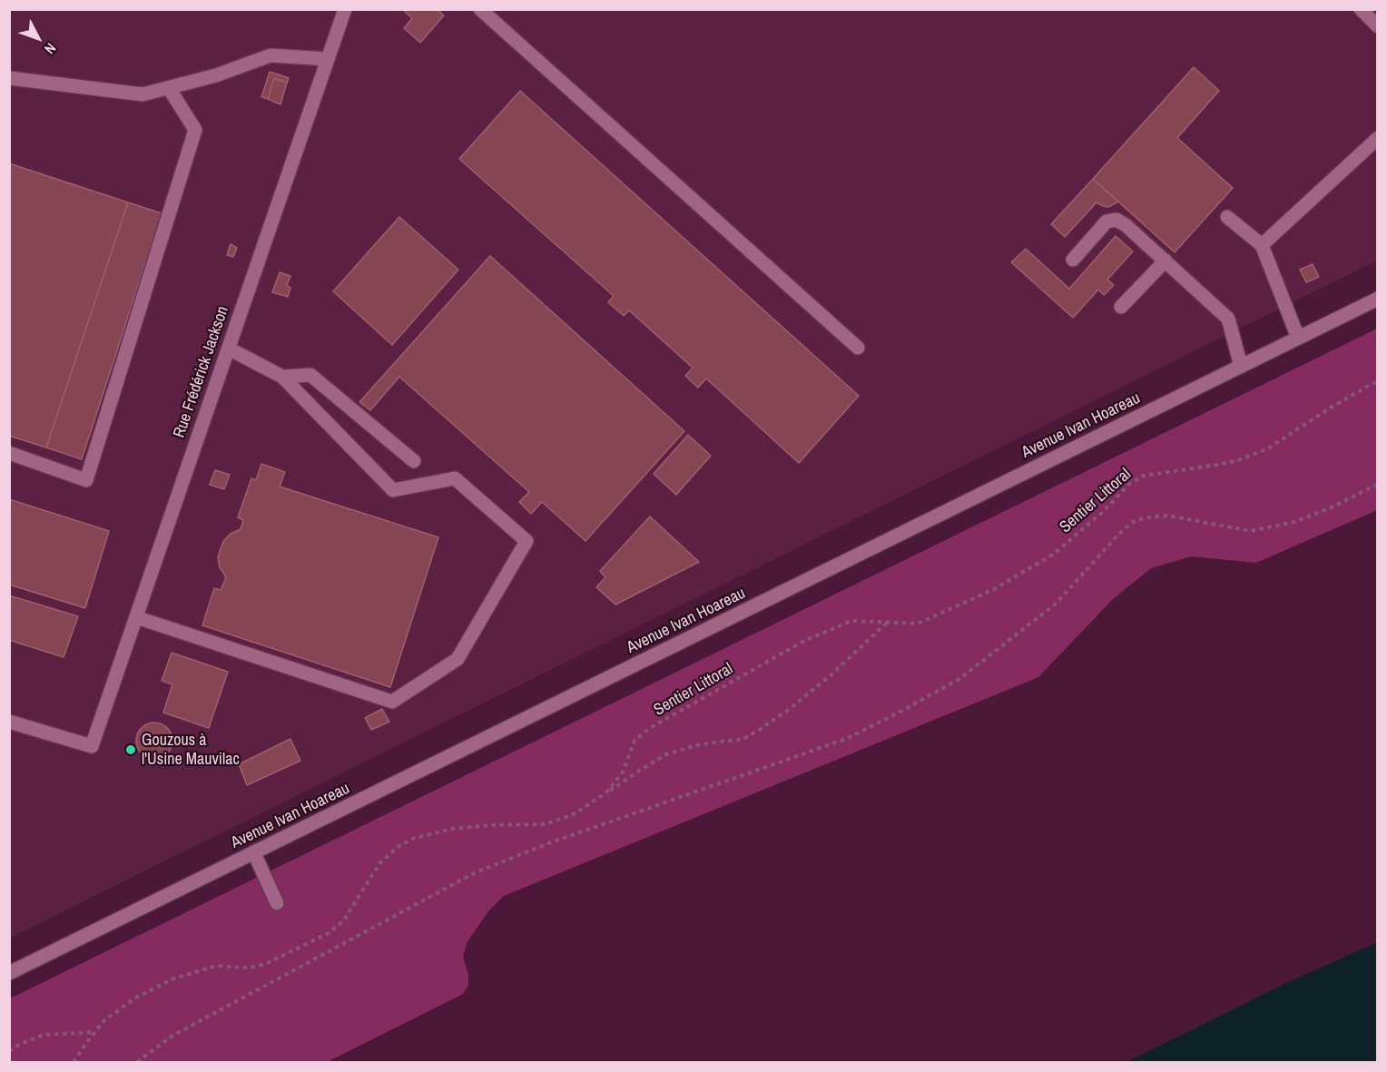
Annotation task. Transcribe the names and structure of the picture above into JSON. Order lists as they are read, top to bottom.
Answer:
{
  "streets": {
    "street": ["Rue Frédérick Jackson", "Avenue Ivan Hoareau"],
    "path": ["Sentier Littoral"]
  },
  "places": ["Gouzous à l'Usine Mauvilac"],
  "north": "bottom right"
}
